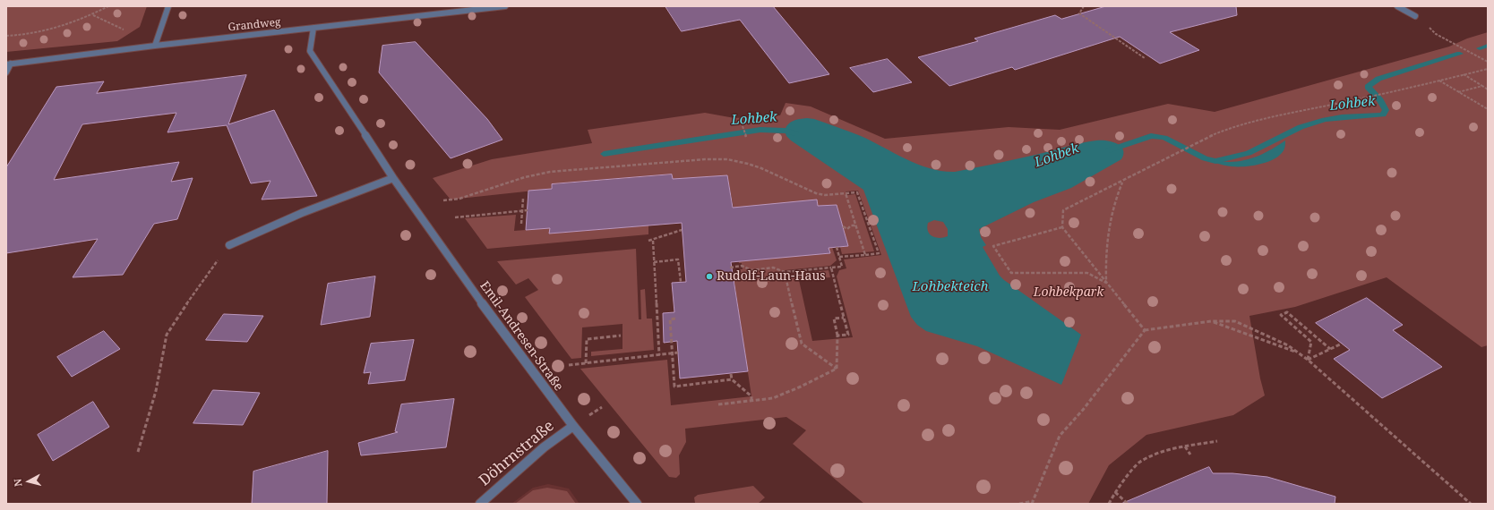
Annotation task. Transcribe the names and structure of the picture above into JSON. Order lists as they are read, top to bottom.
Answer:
{
  "streets": {
    "street": ["Grandweg", "Emil-Andresen-Straße", "Döhrnstraße"]
  },
  "crossings": [
    ["Grandweg", "Emil-Andresen-Straße"],
    ["Emil-Andresen-Straße", "Döhrnstraße"]
  ],
  "water": ["Lohbek", "Lohbekteich"],
  "parks": ["Lohbekpark"],
  "places": ["Rudolf-Laun-Haus"],
  "north": "left"
}
